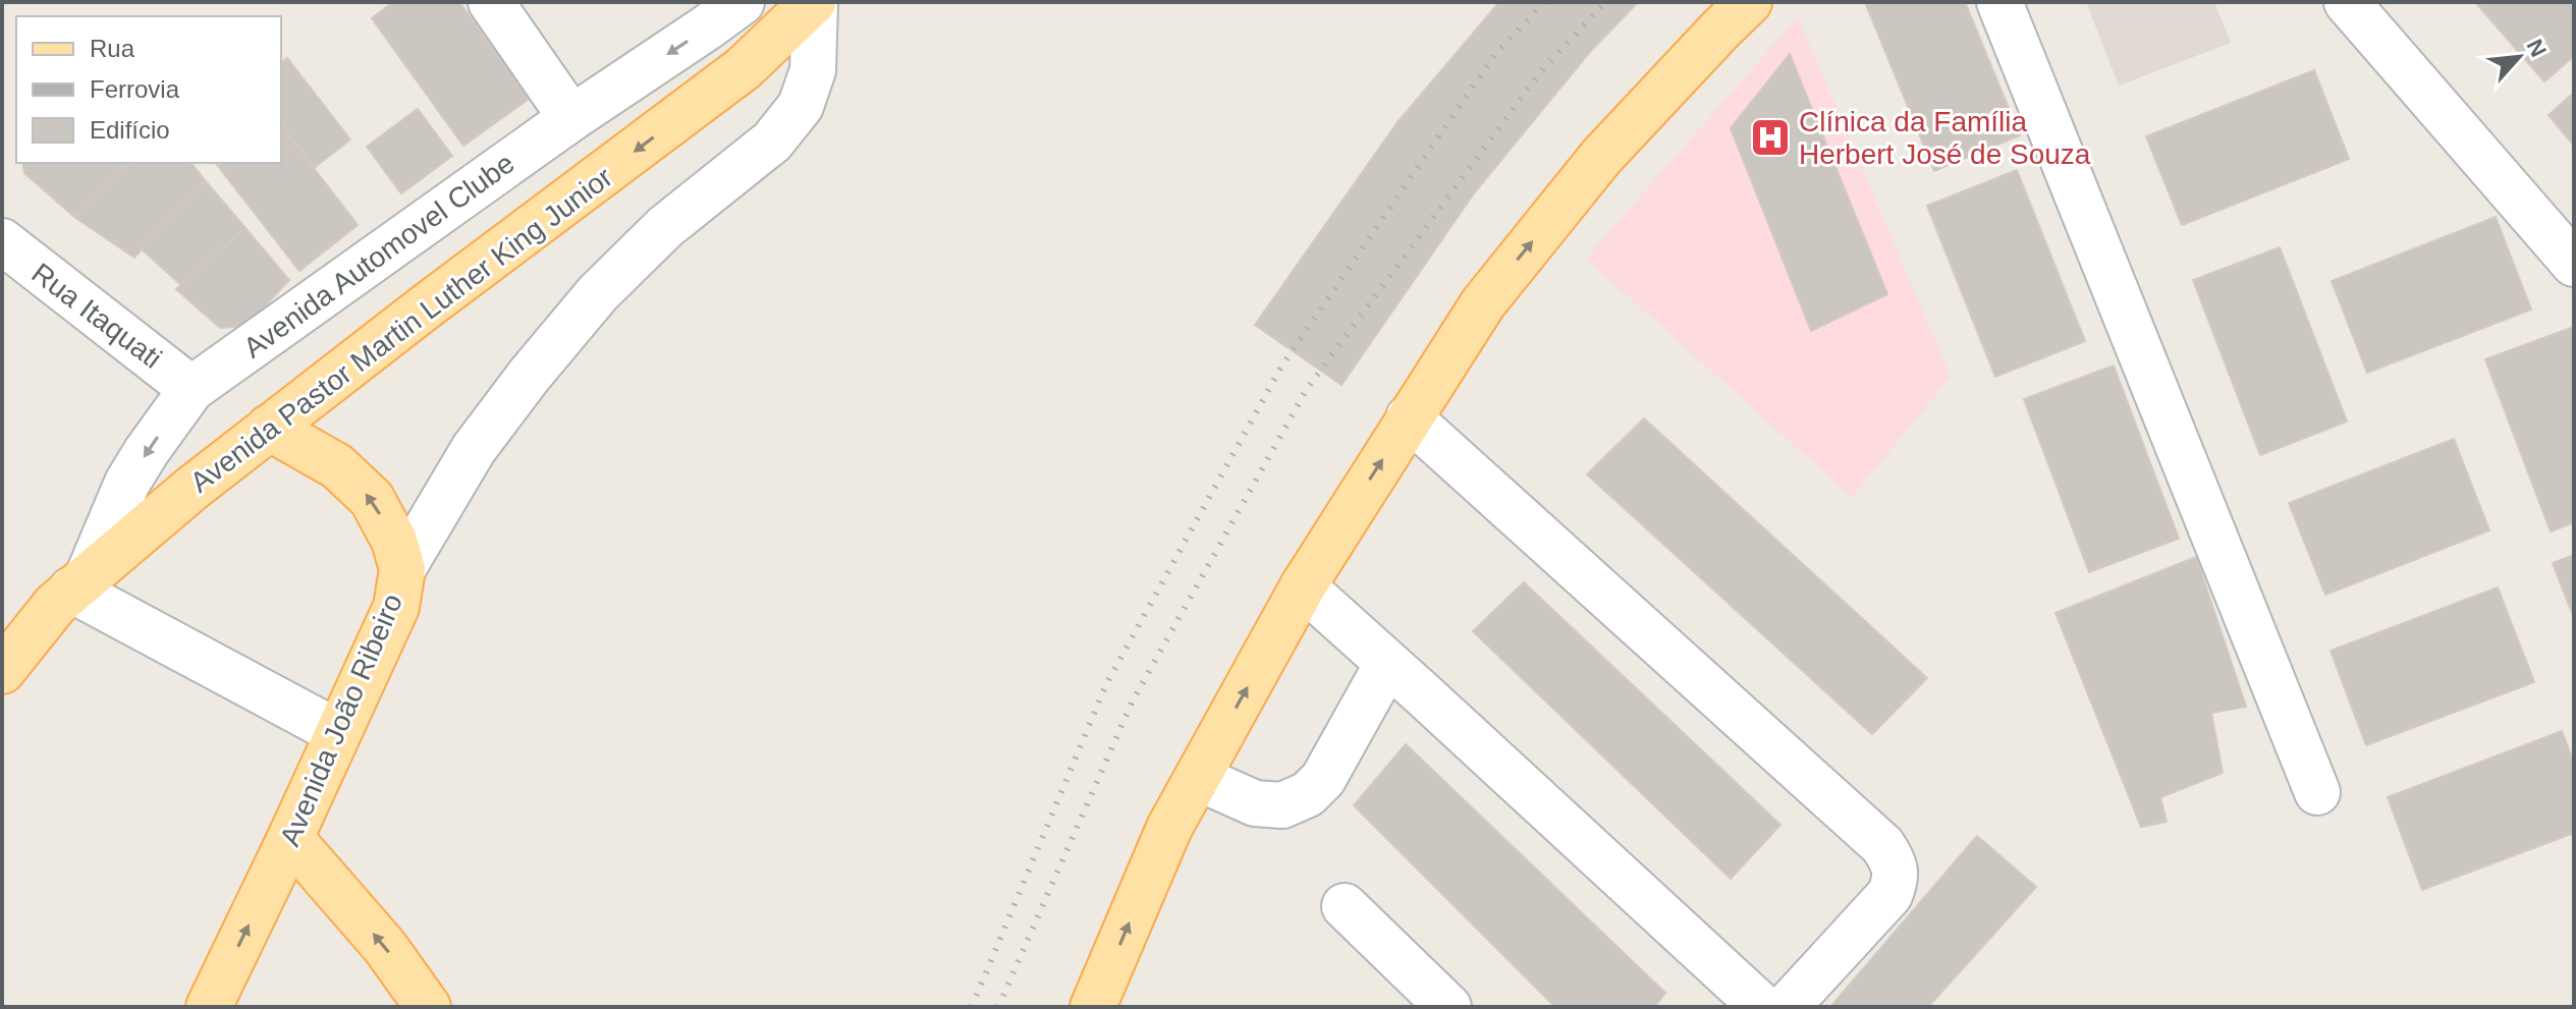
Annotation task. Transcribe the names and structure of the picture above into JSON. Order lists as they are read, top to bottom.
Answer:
{
  "streets": {
    "main road": ["Avenida Pastor Martin Luther King Junior", "Avenida João Ribeiro"],
    "street": ["Avenida Automovel Clube", "Rua Itaquati"]
  },
  "crossings": [
    ["Avenida Automovel Clube", "Rua Itaquati"],
    ["Avenida Automovel Clube", "Avenida Pastor Martin Luther King Junior"],
    ["Avenida Pastor Martin Luther King Junior", "Avenida João Ribeiro"]
  ],
  "one_way": ["Avenida Pastor Martin Luther King Junior", "Avenida João Ribeiro"],
  "places": {
    "hospital": ["Clínica da Família Herbert José de Souza"]
  },
  "legend": ["Rua", "Ferrovia", "Edifício"],
  "north": "top right"
}
